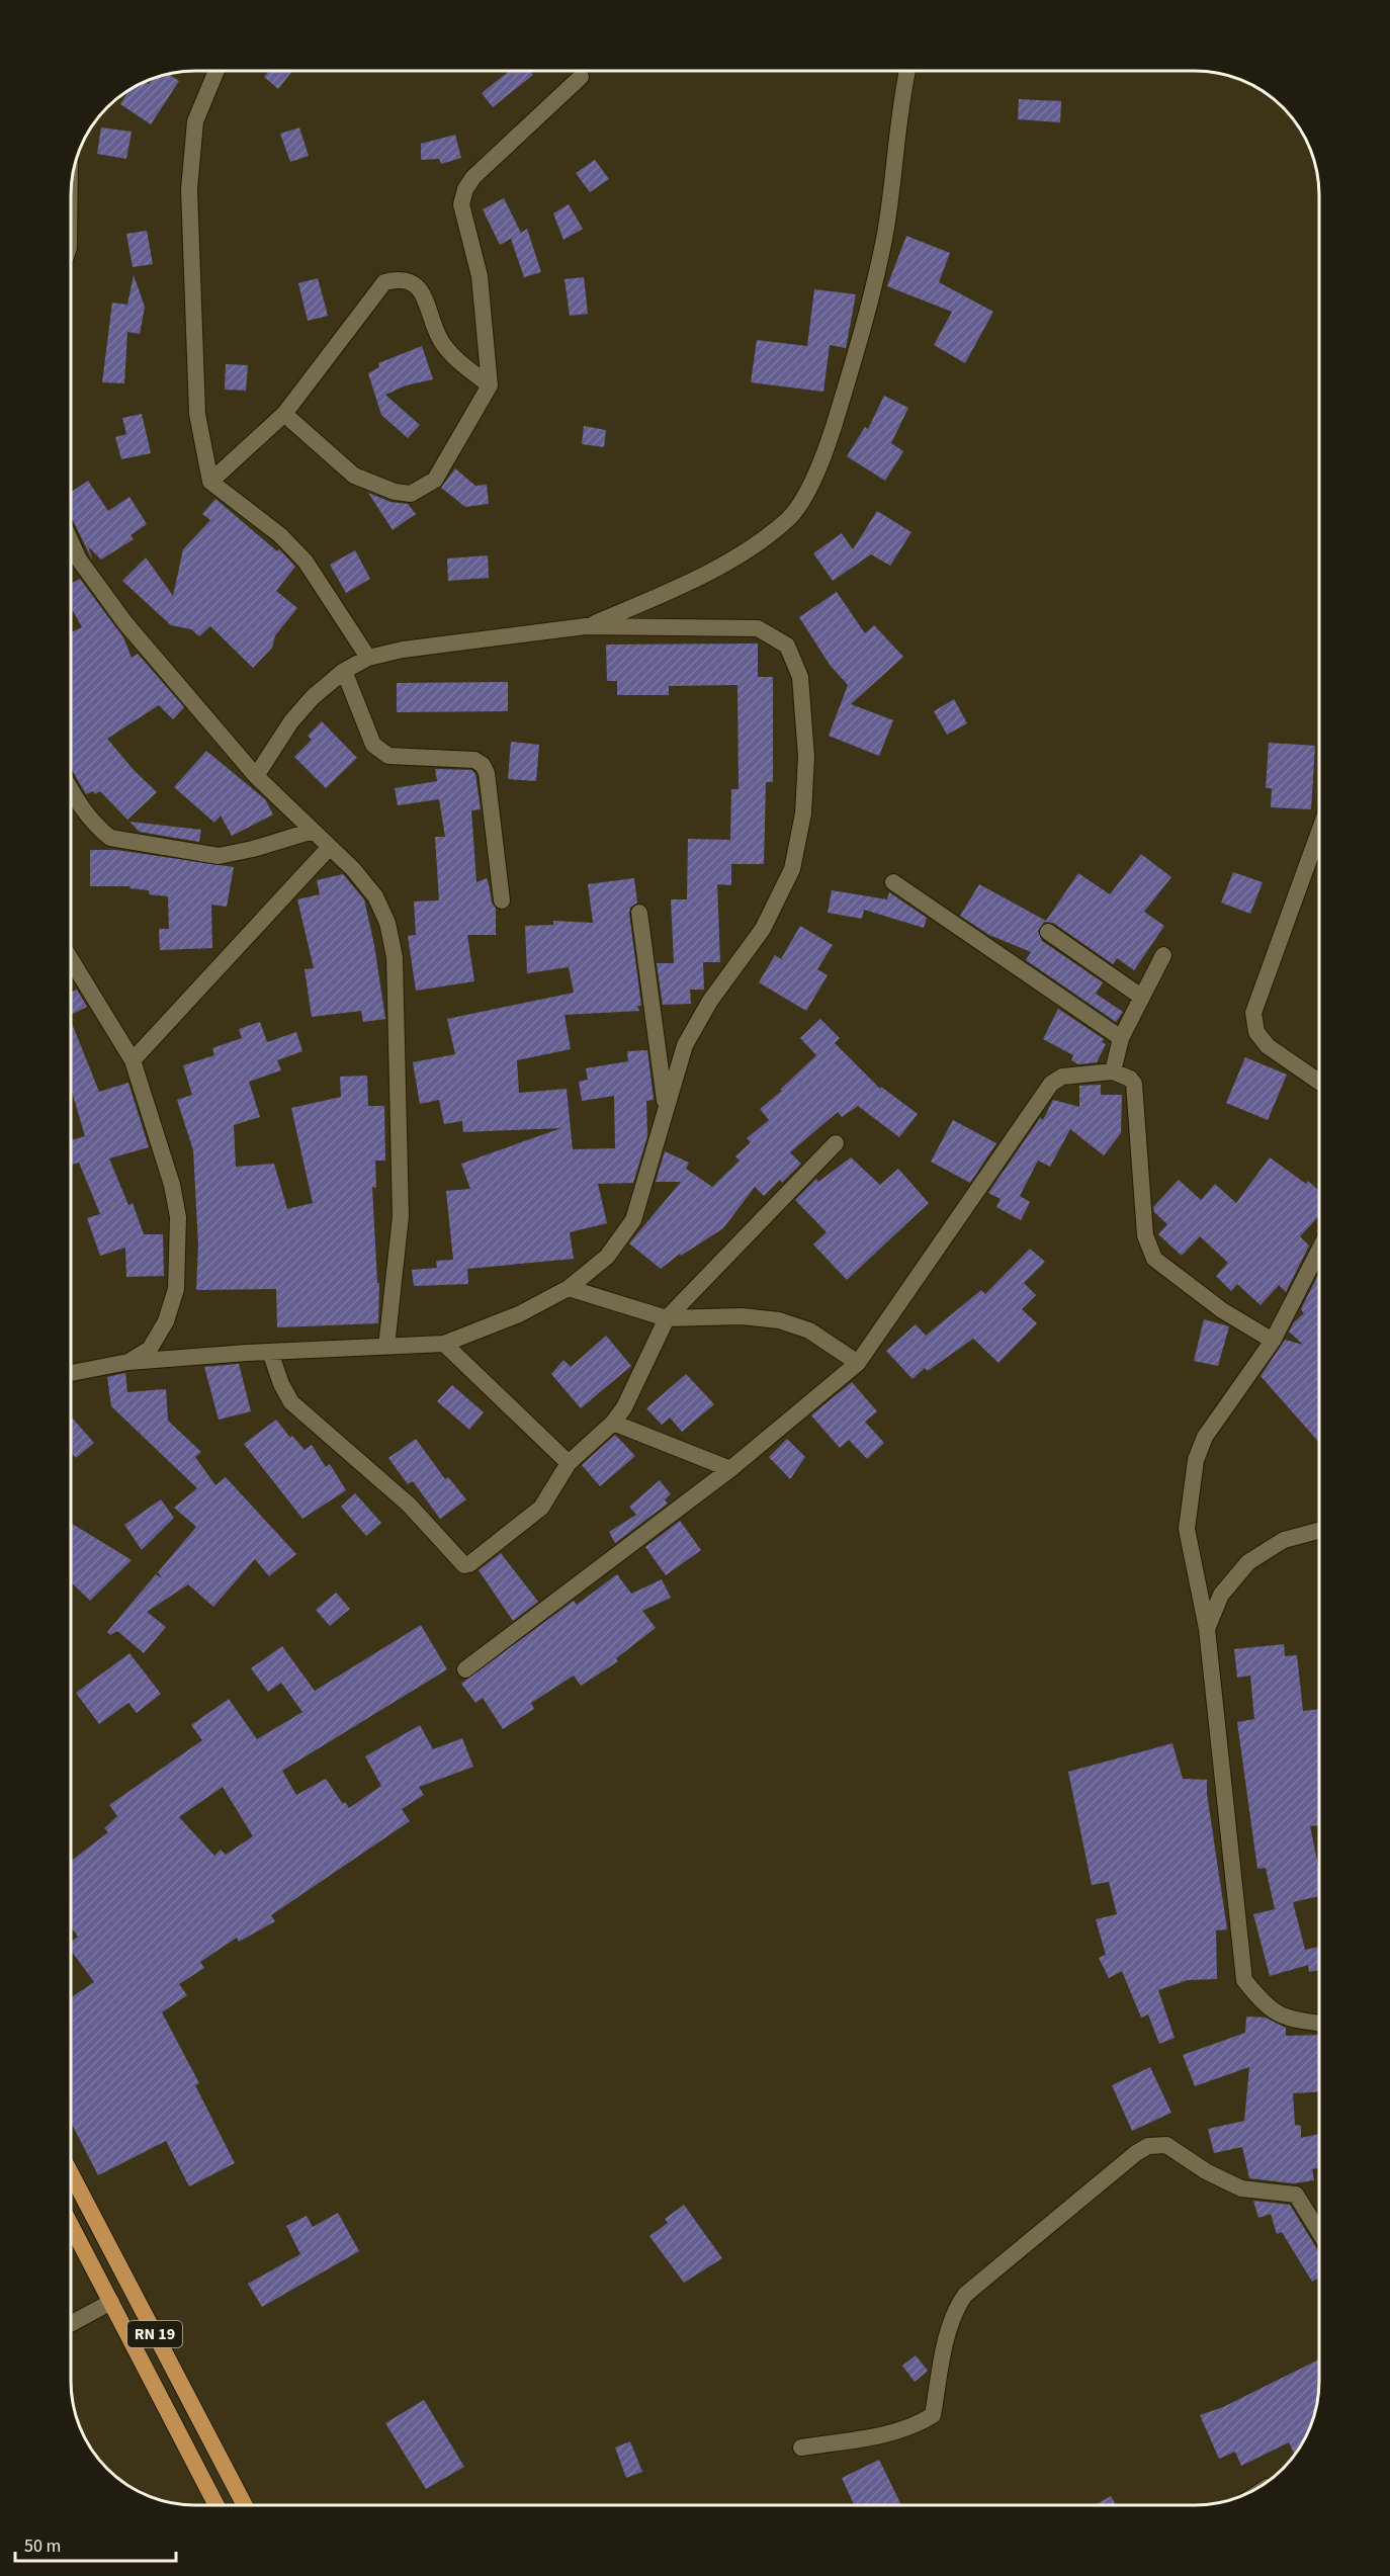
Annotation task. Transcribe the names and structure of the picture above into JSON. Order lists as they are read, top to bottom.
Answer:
{
  "streets": {
    "main road": ["RN 19"]
  },
  "scale_bar": "50 m"
}
